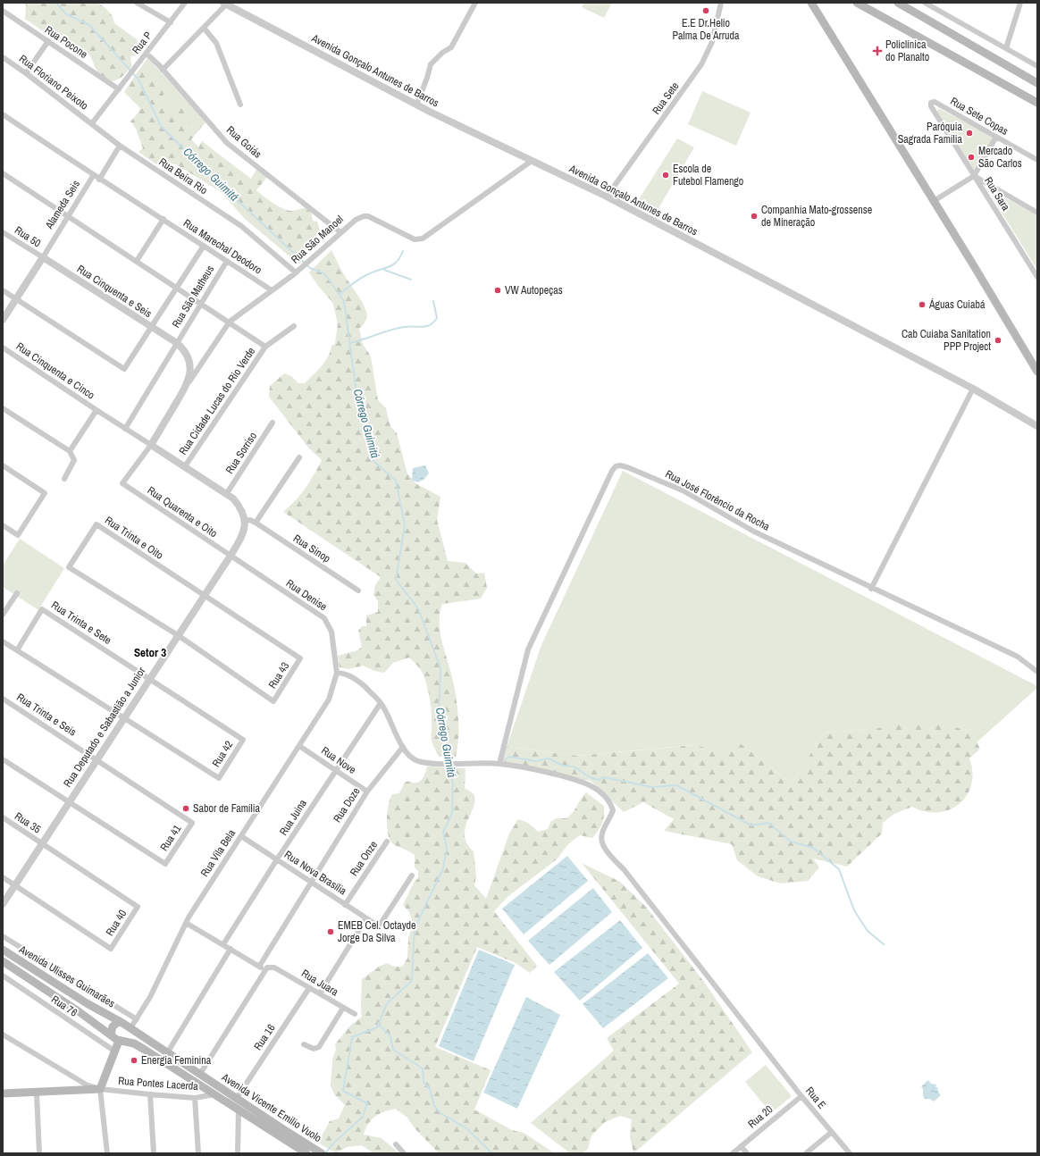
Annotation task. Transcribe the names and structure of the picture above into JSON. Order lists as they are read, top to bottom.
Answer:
{
  "streets": {
    "main road": ["Avenida Ulisses Guimarães", "Avenida Vicente Emilio Vuolo"],
    "street": [
      "Rua Pocone",
      "Rua P",
      "Avenida Gonçalo Antunes de Barros",
      "Rua Floriano Peixoto",
      "Rua Sete",
      "Rua Sete Copas",
      "Rua Goiás",
      "Rua Beira Rio",
      "Rua Sara",
      "Alameda Seis",
      "Rua 50",
      "Rua São Manoel",
      "Rua Marechal Deodoro",
      "Rua Cinquenta e Seis",
      "Rua São Matheus",
      "Rua Cinquenta e Cinco",
      "Rua Cidade Lucas do Rio Verde",
      "Rua Sorriso",
      "Rua José Florêncio da Rocha",
      "Rua Quarenta e Oito",
      "Rua Trinta e Oito",
      "Rua Sinop",
      "Rua Denise",
      "Rua Trinta e Sete",
      "Rua 43",
      "Rua Trinta e Seis",
      "Rua Deputado e Sabastião a Junior",
      "Rua 42",
      "Rua Nove",
      "Rua Doze",
      "Rua Juina",
      "Rua 35",
      "Rua 41",
      "Rua Vila Bela",
      "Rua Onze",
      "Rua Nova Brasília",
      "Rua 40",
      "Rua Juara",
      "Rua 76",
      "Rua 16",
      "Rua Pontes Lacerda",
      "Rua E",
      "Rua 20"
    ]
  },
  "crossings": [
    ["Rua Pocone", "Rua P"],
    ["Rua P", "Rua Floriano Peixoto"],
    ["Rua P", "Rua Goiás"],
    ["Rua P", "Rua Beira Rio"],
    ["Avenida Gonçalo Antunes de Barros", "Rua Sete"],
    ["Avenida Gonçalo Antunes de Barros", "Rua São Manoel"],
    ["Rua Floriano Peixoto", "Rua Beira Rio"],
    ["Rua Sete Copas", "Rua Sara"],
    ["Rua Goiás", "Rua São Manoel"],
    ["Rua Beira Rio", "Rua São Manoel"],
    ["Alameda Seis", "Rua 50"],
    ["Alameda Seis", "Rua Cinquenta e Seis"],
    ["Rua 50", "Rua Cinquenta e Seis"],
    ["Rua São Manoel", "Rua Marechal Deodoro"],
    ["Rua São Manoel", "Rua Cidade Lucas do Rio Verde"],
    ["Rua São Manoel", "Rua Quarenta e Oito"],
    ["Rua Marechal Deodoro", "Rua São Matheus"],
    ["Rua José Florêncio da Rocha", "Rua E"],
    ["Rua Quarenta e Oito", "Rua Denise"],
    ["Rua Quarenta e Oito", "Rua Deputado e Sabastião a Junior"],
    ["Rua Trinta e Oito", "Rua 43"],
    ["Rua Trinta e Oito", "Rua Deputado e Sabastião a Junior"],
    ["Rua Sinop", "Rua Deputado e Sabastião a Junior"],
    ["Rua Denise", "Rua Deputado e Sabastião a Junior"],
    ["Rua Denise", "Rua Vila Bela"],
    ["Rua Trinta e Sete", "Rua Deputado e Sabastião a Junior"],
    ["Rua Trinta e Sete", "Rua 42"],
    ["Rua 43", "Rua Deputado e Sabastião a Junior"],
    ["Rua Trinta e Seis", "Rua Deputado e Sabastião a Junior"],
    ["Rua Trinta e Seis", "Rua 41"],
    ["Rua Deputado e Sabastião a Junior", "Rua 42"],
    ["Rua Deputado e Sabastião a Junior", "Rua 35"],
    ["Rua Deputado e Sabastião a Junior", "Rua 41"],
    ["Rua Deputado e Sabastião a Junior", "Rua 40"],
    ["Rua Nove", "Rua Doze"],
    ["Rua Nove", "Rua Juina"],
    ["Rua Nove", "Rua Vila Bela"],
    ["Rua Doze", "Rua Nova Brasília"],
    ["Rua Doze", "Rua E"],
    ["Rua Juina", "Rua Nova Brasília"],
    ["Rua 35", "Rua 40"],
    ["Rua Vila Bela", "Rua Nova Brasília"],
    ["Rua Vila Bela", "Avenida Ulisses Guimarães"],
    ["Rua Vila Bela", "Avenida Vicente Emilio Vuolo"],
    ["Rua Onze", "Rua Nova Brasília"],
    ["Avenida Ulisses Guimarães", "Avenida Vicente Emilio Vuolo"],
    ["Rua Juara", "Rua 16"],
    ["Rua 16", "Avenida Vicente Emilio Vuolo"],
    ["Rua Pontes Lacerda", "Avenida Vicente Emilio Vuolo"],
    ["Rua E", "Rua 20"]
  ],
  "districts": ["Setor 3"],
  "water": ["Córrego Guimitá"],
  "places": {
    "other": [
      "E.E Dr.Helio Palma De Arruda",
      "Paróquia Sagrada Família",
      "Mercado São Carlos",
      "Escola de Futebol Flamengo",
      "Companhia Mato-grossense de Mineração",
      "VW Autopeças",
      "Águas Cuiabá",
      "Cab Cuiaba Sanitation PPP Project",
      "Sabor de Família",
      "EMEB Cel. Octayde Jorge Da Silva",
      "Energia Feminina"
    ],
    "health": ["Policlínica do Planalto"]
  }
}
